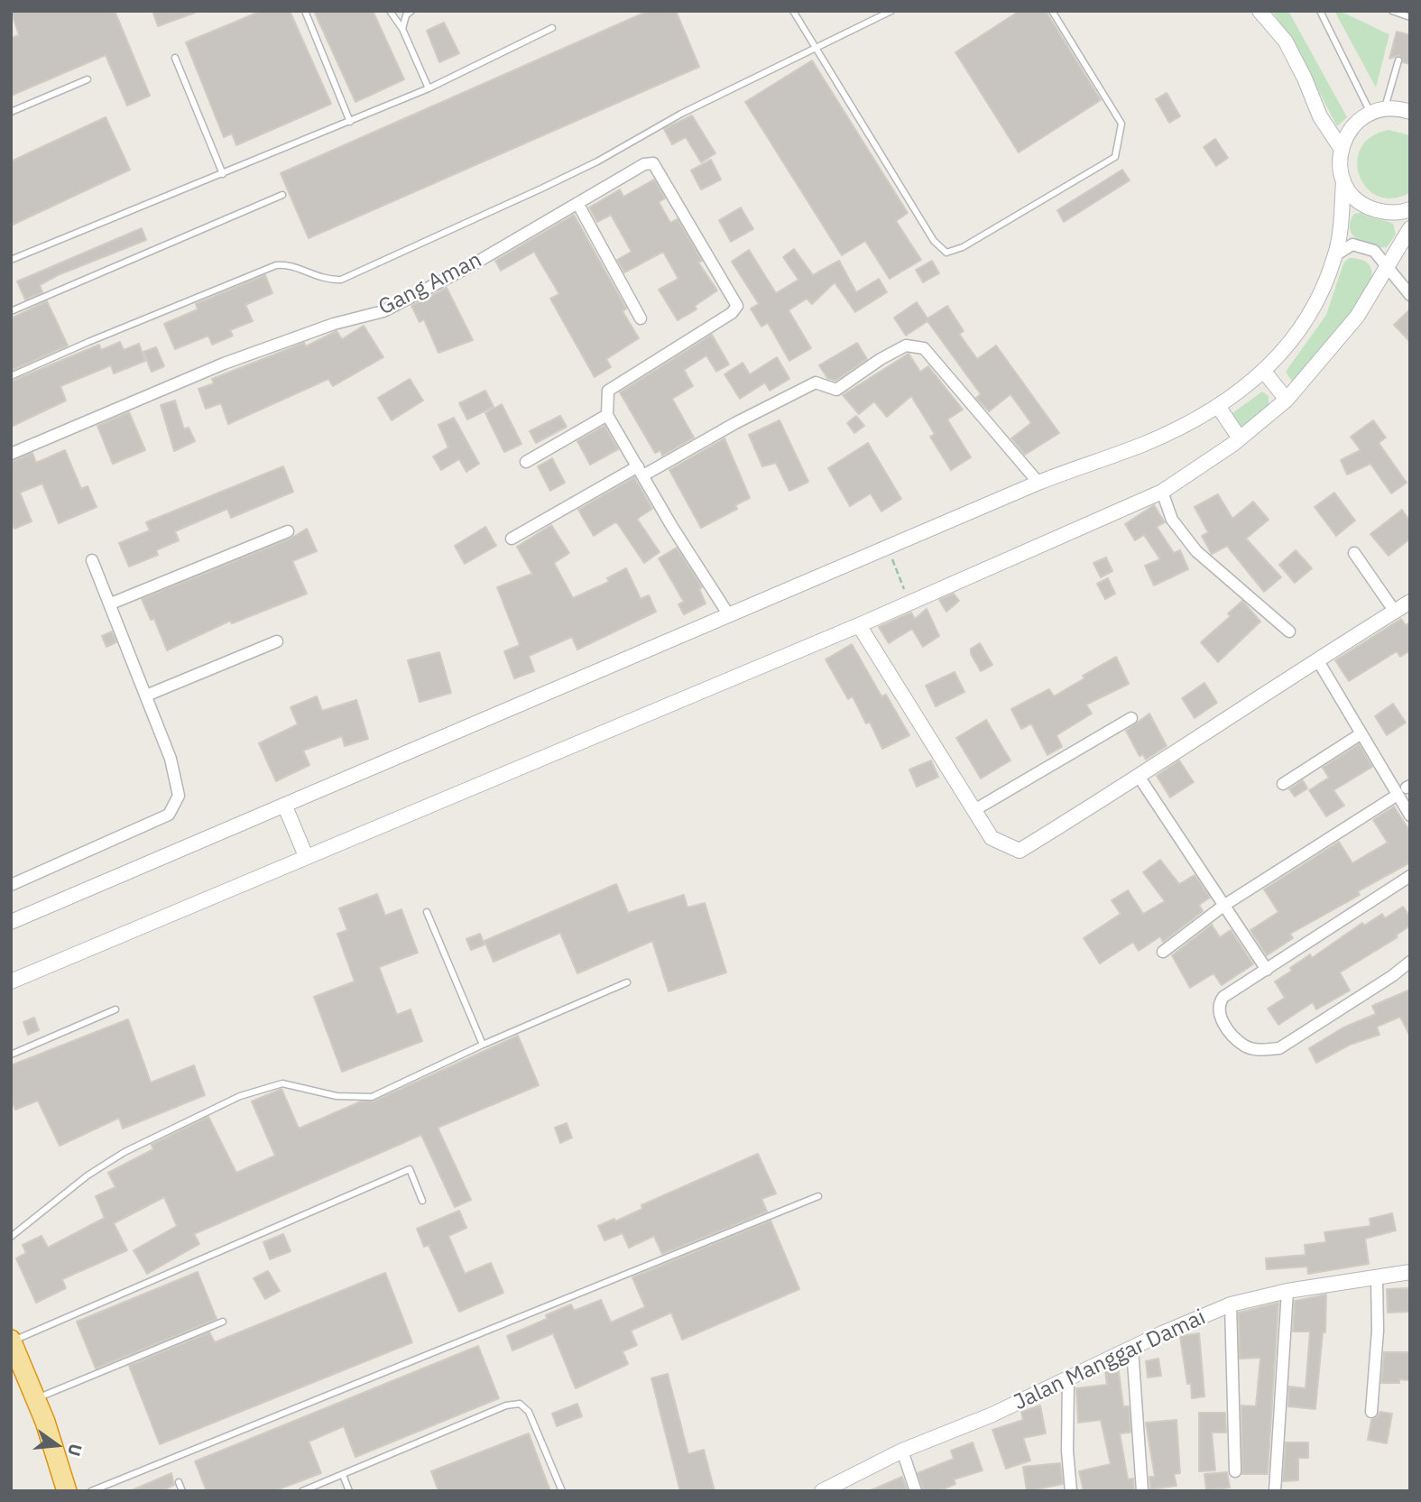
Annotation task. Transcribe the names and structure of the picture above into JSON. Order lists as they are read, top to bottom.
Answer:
{
  "streets": {
    "street": ["Gang Aman", "Jalan Manggar Damai"]
  },
  "north": "right"
}
